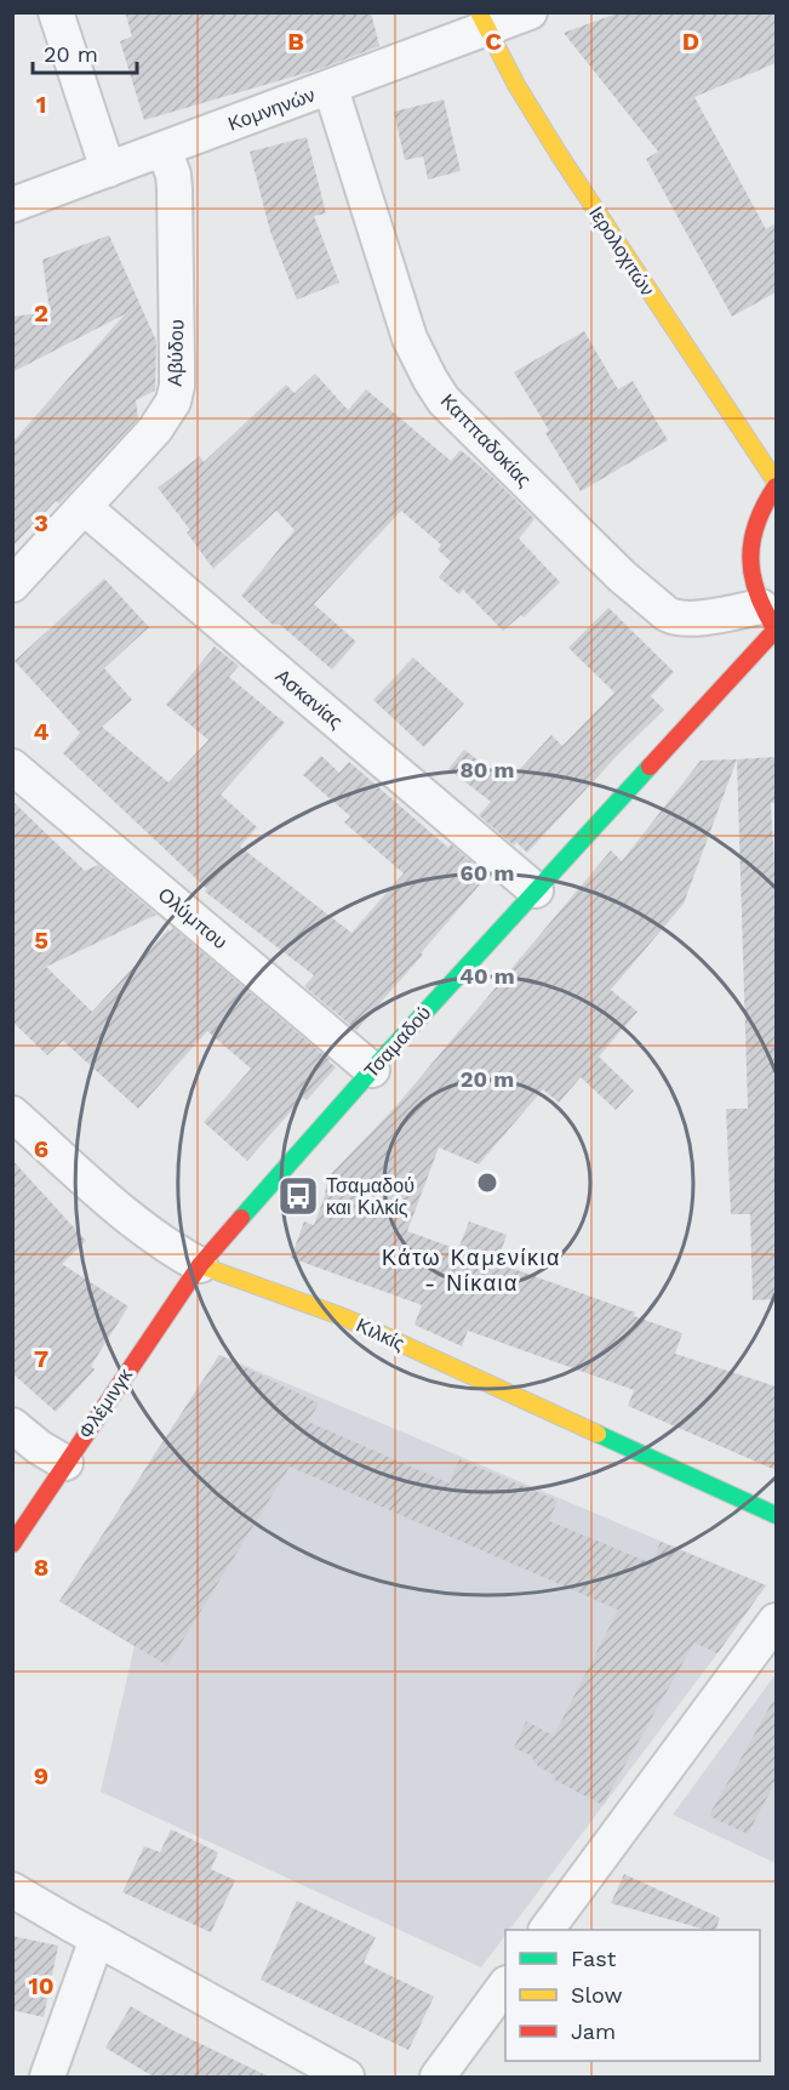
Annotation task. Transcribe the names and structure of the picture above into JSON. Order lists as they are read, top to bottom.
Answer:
{
  "streets": {
    "street": [
      "Κομνηνών",
      "Ιερολοχιτών",
      "Αβύδου",
      "Καππαδοκίας",
      "Ασκανίας",
      "Ολύμπου",
      "Τσαμαδού",
      "Κιλκίς",
      "Φλέμινγκ"
    ]
  },
  "crossings": [
    ["Κομνηνών", "Ιερολοχιτών"],
    ["Κομνηνών", "Αβύδου"],
    ["Κομνηνών", "Καππαδοκίας"],
    ["Αβύδου", "Ασκανίας"],
    ["Καππαδοκίας", "Τσαμαδού"],
    ["Ασκανίας", "Τσαμαδού"],
    ["Ολύμπου", "Τσαμαδού"],
    ["Τσαμαδού", "Κιλκίς"],
    ["Τσαμαδού", "Φλέμινγκ"],
    ["Κιλκίς", "Φλέμινγκ"]
  ],
  "districts": ["Κάτω Καμενίκια - Νίκαια"],
  "places": {
    "bus stop": ["Τσαμαδού και Κιλκίς"]
  },
  "legend": ["Fast", "Slow", "Jam"],
  "scale_bar": "20 m",
  "grid": {
    "columns": ["B", "C", "D"],
    "rows": [
      "1",
      "2",
      "3",
      "4",
      "5",
      "6",
      "7",
      "8",
      "9",
      "10"
    ]
  },
  "rings": [
    "80 m",
    "60 m",
    "40 m",
    "20 m"
  ]
}
